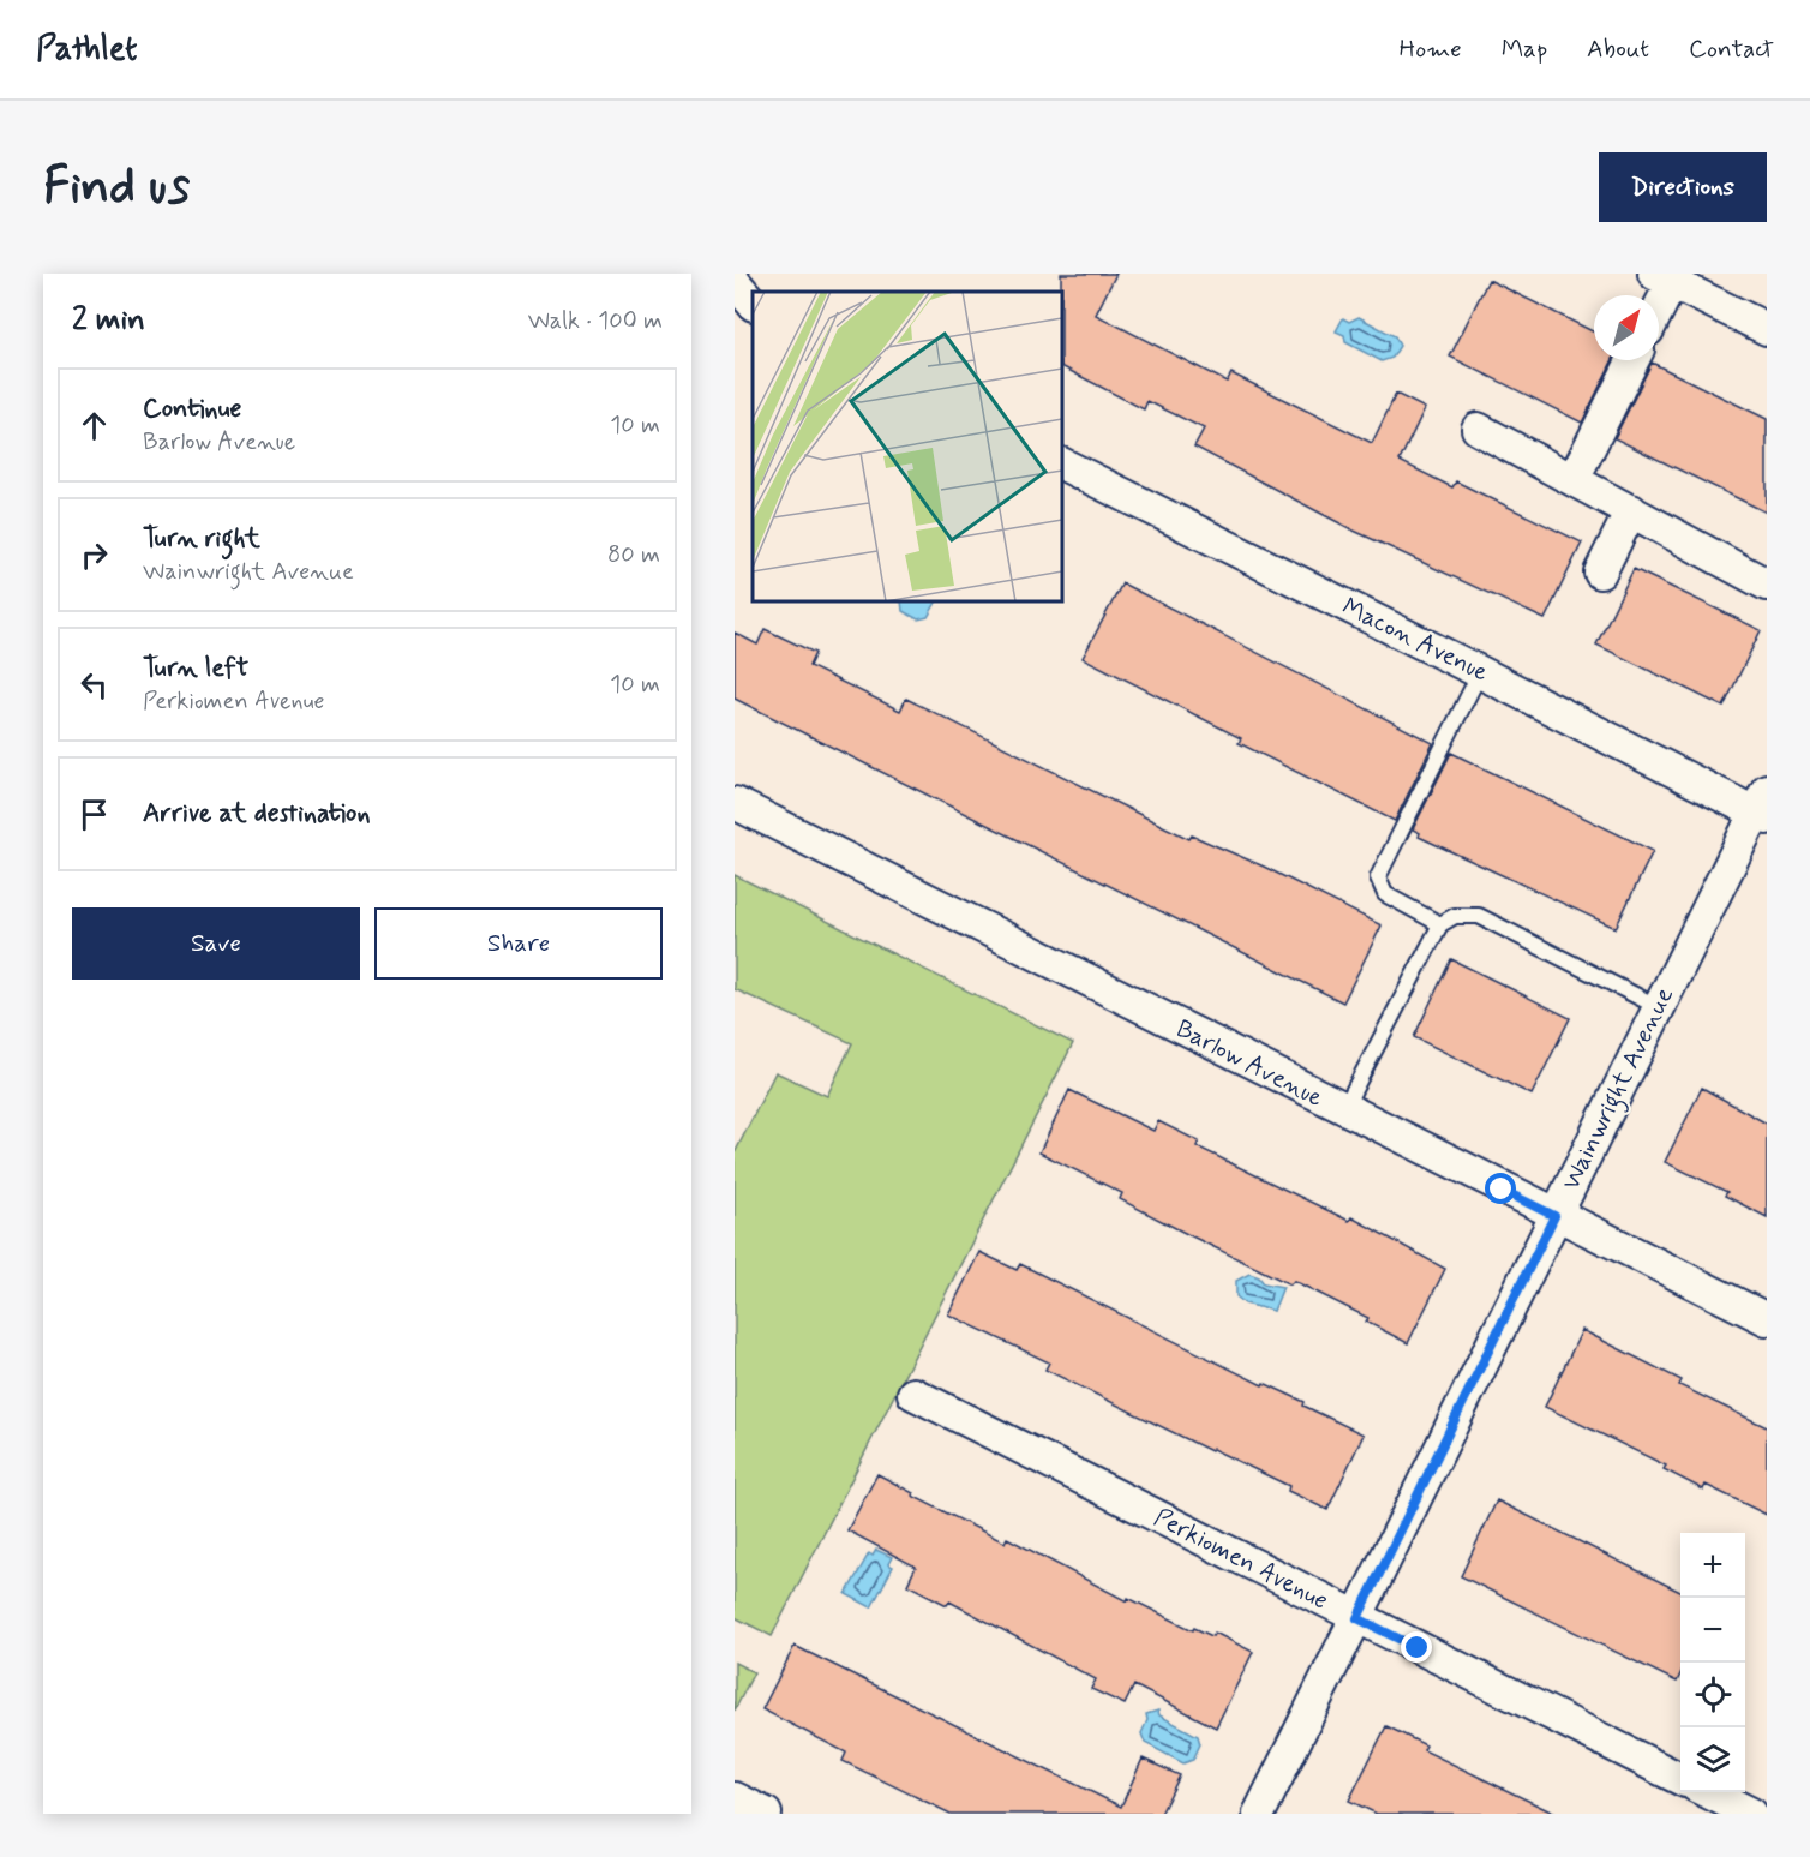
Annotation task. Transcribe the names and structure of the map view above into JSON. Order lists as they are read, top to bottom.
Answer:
{
  "streets": {
    "street": [
      "Macon Avenue",
      "Barlow Avenue",
      "Wainwright Avenue",
      "Perkiomen Avenue"
    ]
  },
  "crossings": [
    ["Macon Avenue", "Wainwright Avenue"],
    ["Barlow Avenue", "Wainwright Avenue"],
    ["Wainwright Avenue", "Perkiomen Avenue"]
  ],
  "north": "top right",
  "page": {
    "header": "Pathlet",
    "nav": [
      "Home",
      "Map",
      "About",
      "Contact"
    ],
    "buttons": [
      "Directions",
      ["Save", "Share"]
    ],
    "title": "Find us",
    "heading": ["2 min", "Walk · 100 m"],
    "list": [
      ["Continue", "Barlow Avenue", "10 m"],
      ["Turn right", "Wainwright Avenue", "80 m"],
      ["Turn left", "Perkiomen Avenue", "10 m"],
      "Arrive at destination"
    ],
    "map_buttons": ["+", "−"]
  }
}
